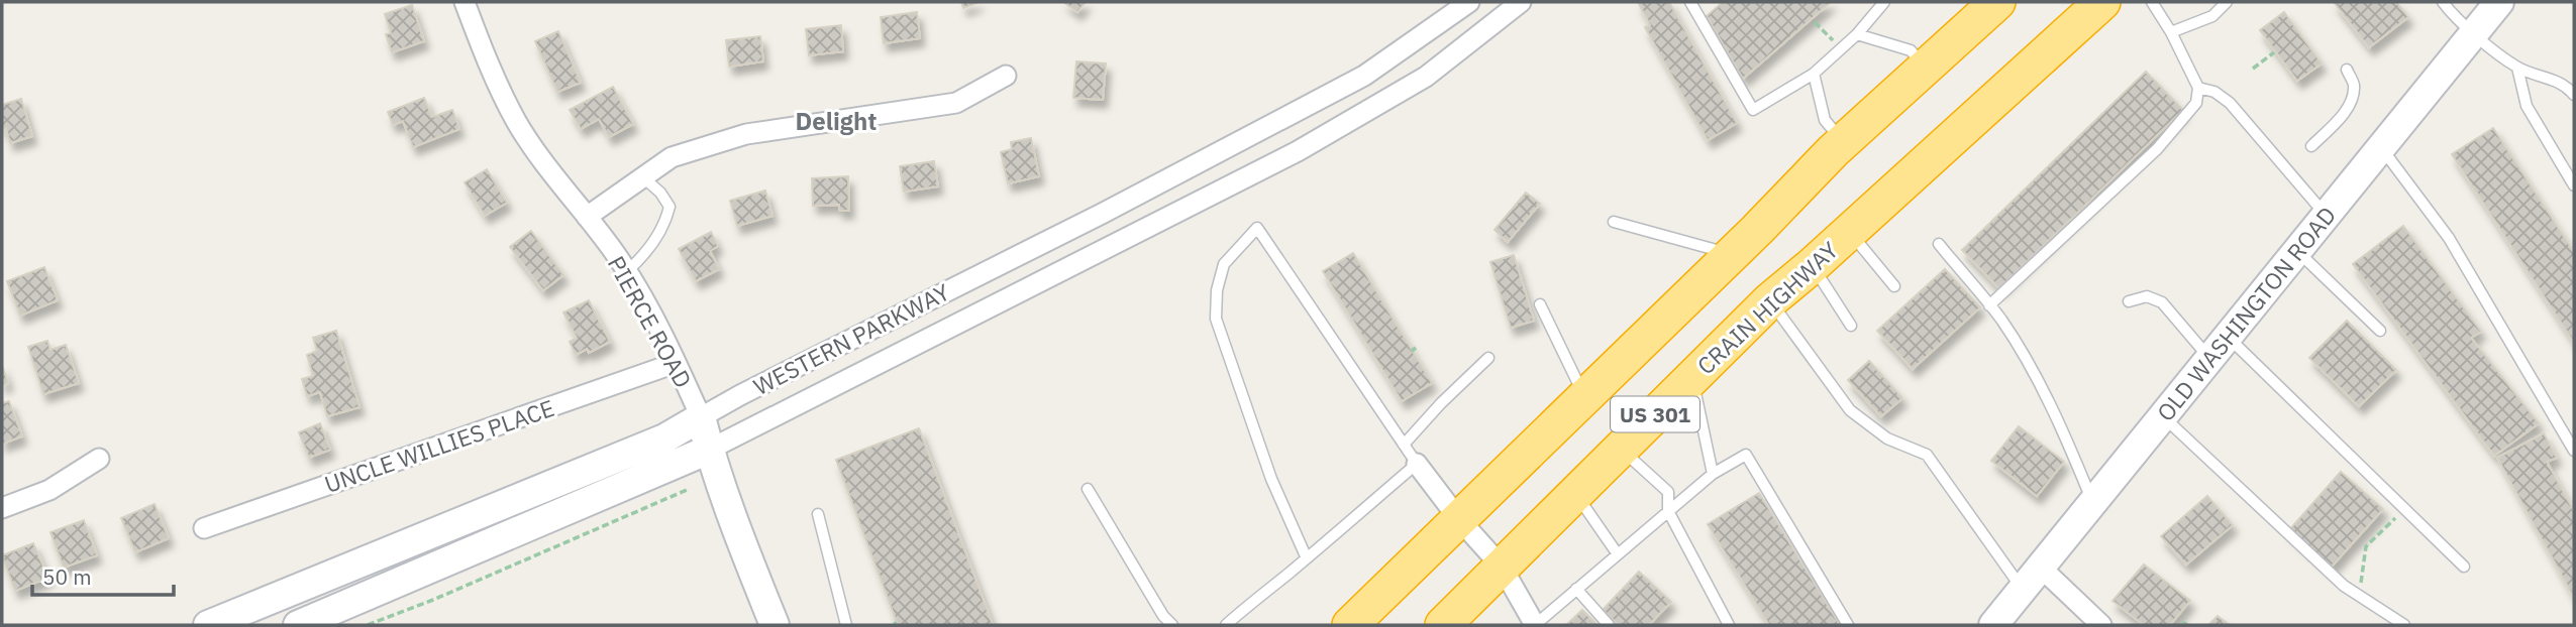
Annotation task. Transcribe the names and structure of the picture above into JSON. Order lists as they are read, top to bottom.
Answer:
{
  "streets": {
    "highway": ["CRAIN HIGHWAY", "US 301"],
    "main road": ["OLD WASHINGTON ROAD", "PIERCE ROAD", "WESTERN PARKWAY"],
    "street": ["UNCLE WILLIES PLACE"]
  },
  "crossings": [
    ["PIERCE ROAD", "WESTERN PARKWAY"],
    ["PIERCE ROAD", "UNCLE WILLIES PLACE"]
  ],
  "districts": ["Delight"],
  "scale_bar": "50 m"
}
